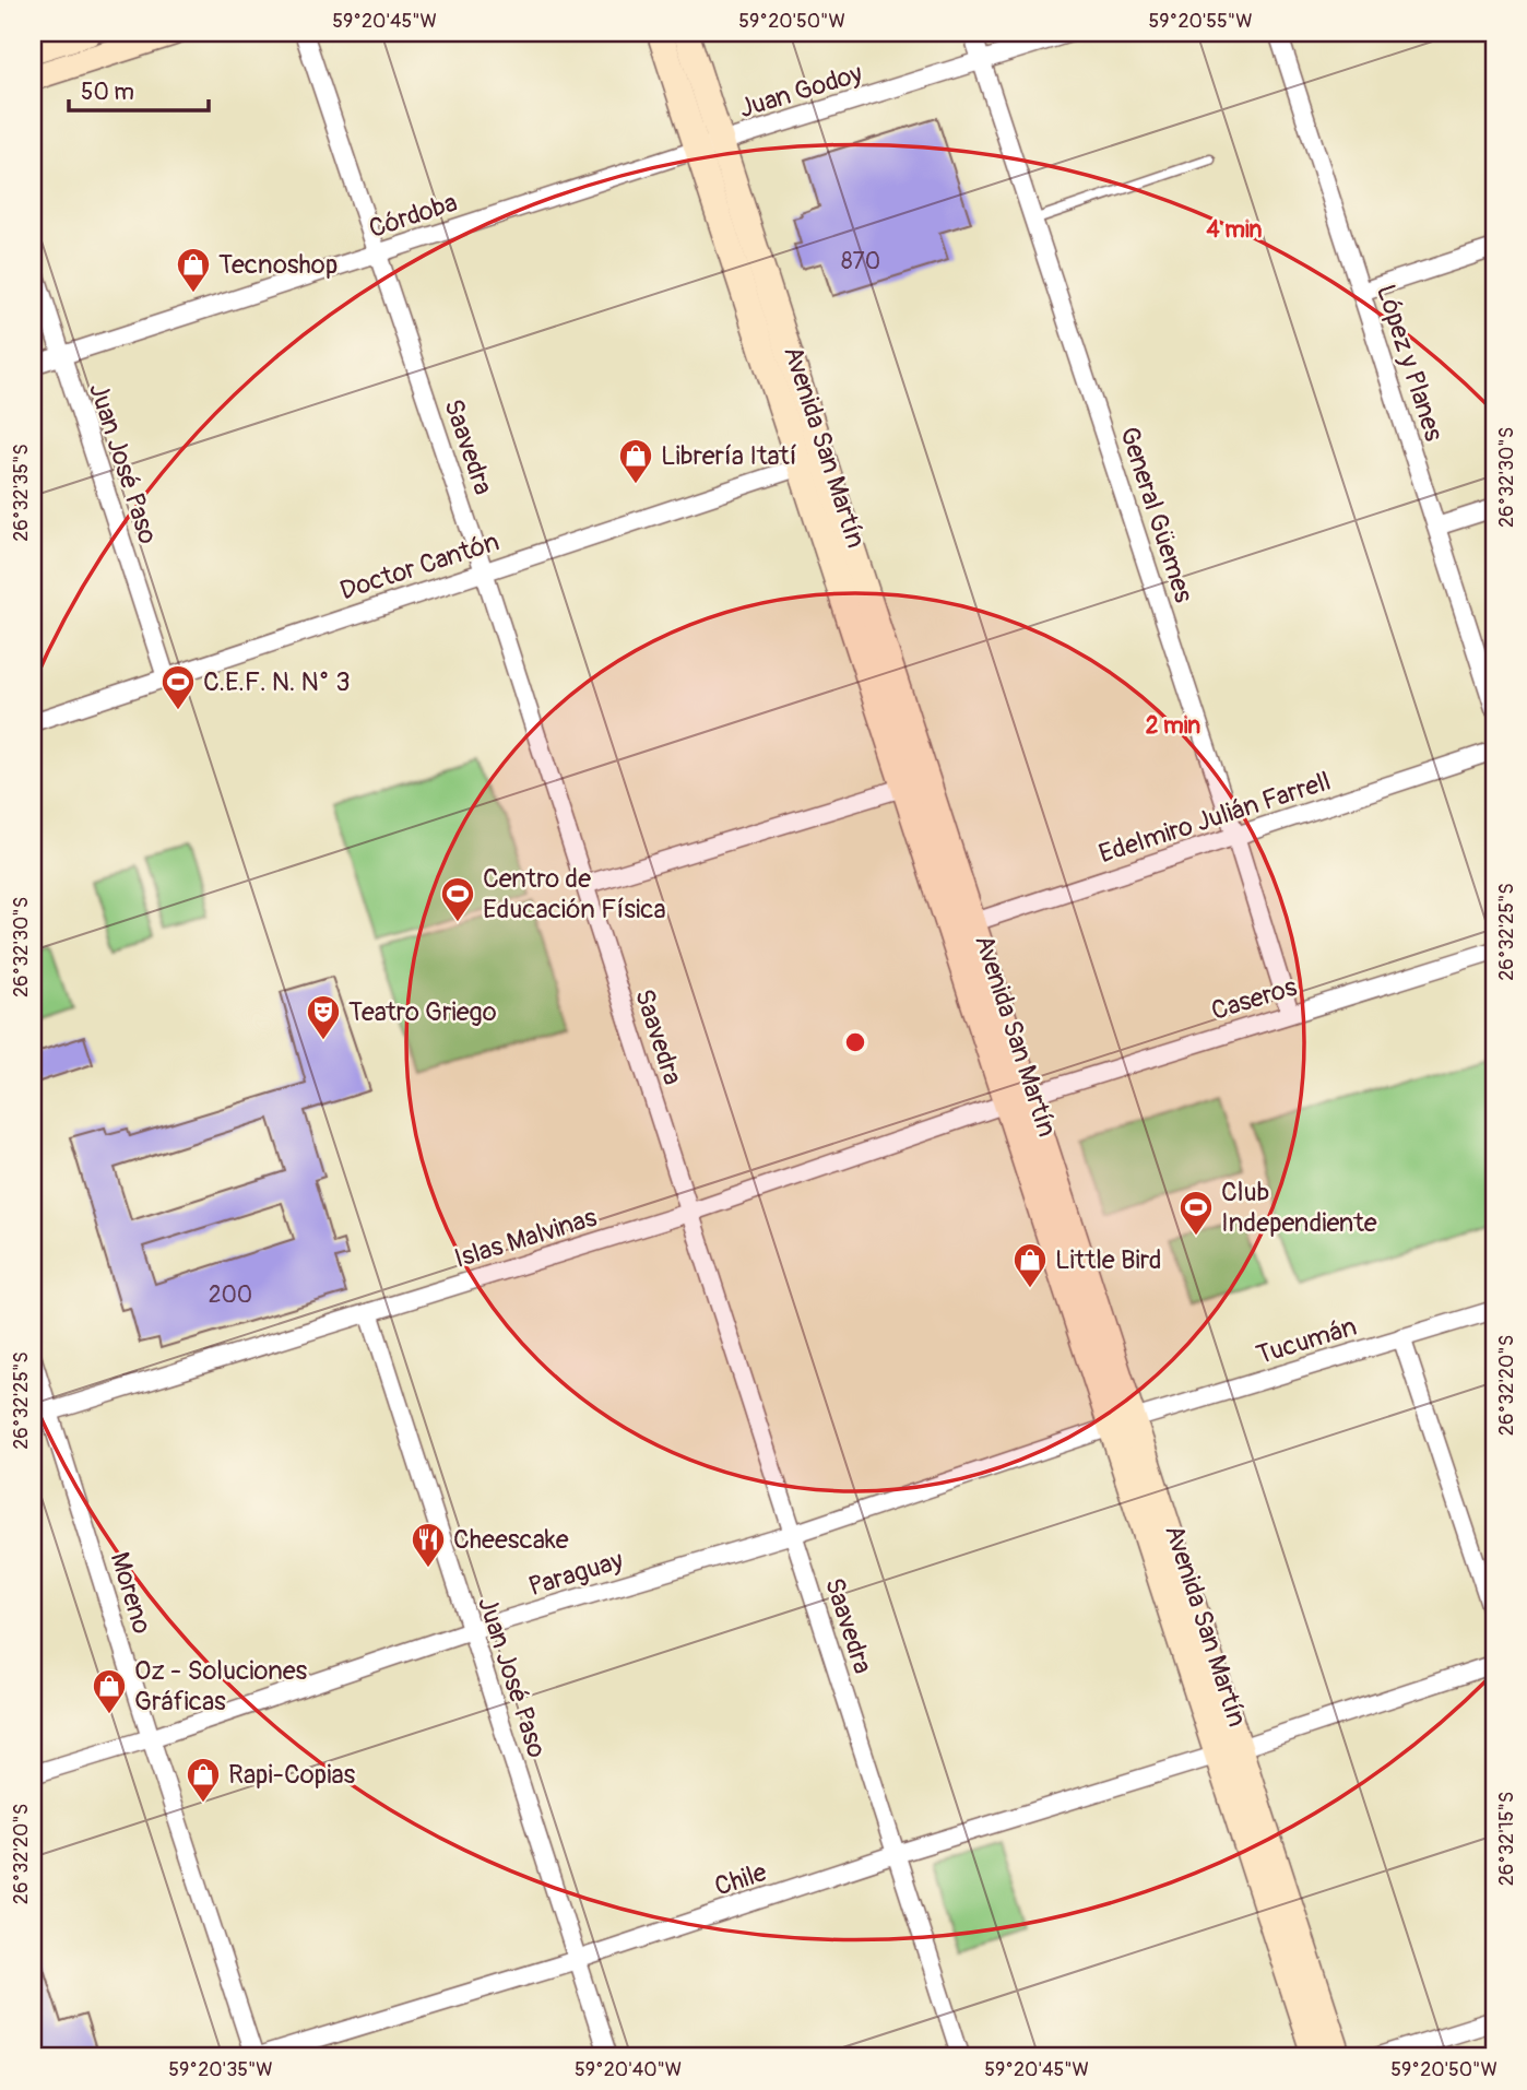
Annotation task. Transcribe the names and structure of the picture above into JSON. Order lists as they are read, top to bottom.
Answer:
{
  "streets": {
    "main road": ["Avenida San Martín"],
    "street": [
      "Juan Godoy",
      "Córdoba",
      "López y Planes",
      "Saavedra",
      "Juan José Paso",
      "General Güemes",
      "Doctor Cantón",
      "Edelmiro Julián Farrell",
      "Caseros",
      "Islas Malvinas",
      "Tucumán",
      "Paraguay",
      "Moreno",
      "Chile"
    ]
  },
  "crossings": [
    ["Juan Godoy", "Córdoba"],
    ["Juan Godoy", "Avenida San Martín"],
    ["Juan Godoy", "General Güemes"],
    ["Córdoba", "Saavedra"],
    ["Córdoba", "Avenida San Martín"],
    ["Córdoba", "Juan José Paso"],
    ["Saavedra", "Doctor Cantón"],
    ["Saavedra", "Islas Malvinas"],
    ["Saavedra", "Paraguay"],
    ["Saavedra", "Chile"],
    ["Avenida San Martín", "Doctor Cantón"],
    ["Avenida San Martín", "Edelmiro Julián Farrell"],
    ["Avenida San Martín", "Caseros"],
    ["Avenida San Martín", "Islas Malvinas"],
    ["Avenida San Martín", "Tucumán"],
    ["Avenida San Martín", "Paraguay"],
    ["Avenida San Martín", "Chile"],
    ["Juan José Paso", "Doctor Cantón"],
    ["Juan José Paso", "Islas Malvinas"],
    ["Juan José Paso", "Paraguay"],
    ["Juan José Paso", "Chile"],
    ["General Güemes", "Edelmiro Julián Farrell"],
    ["General Güemes", "Caseros"],
    ["Caseros", "Islas Malvinas"],
    ["Islas Malvinas", "Moreno"],
    ["Tucumán", "Paraguay"],
    ["Paraguay", "Moreno"],
    ["Moreno", "Chile"]
  ],
  "places": {
    "shop": [
      "Tecnoshop",
      "Librería Itatí",
      "Little Bird",
      "Oz - Soluciones Gráficas",
      "Rapi-Copias"
    ],
    "sports": ["C.E.F. N. N° 3", "Centro de Educación Física", "Club Independiente"],
    "theatre": ["Teatro Griego"],
    "restaurant": ["Cheescake"]
  },
  "house_numbers": ["870", "200"],
  "scale_bar": "50 m",
  "coordinates": [
    "59°20'45\"W",
    "59°20'50\"W",
    "59°20'55\"W",
    "26°32'30\"S",
    "26°32'35\"S",
    "26°32'25\"S",
    "26°32'20\"S",
    "26°32'15\"S",
    "59°20'35\"W",
    "59°20'40\"W"
  ],
  "rings": ["4 min", "2 min"]
}
